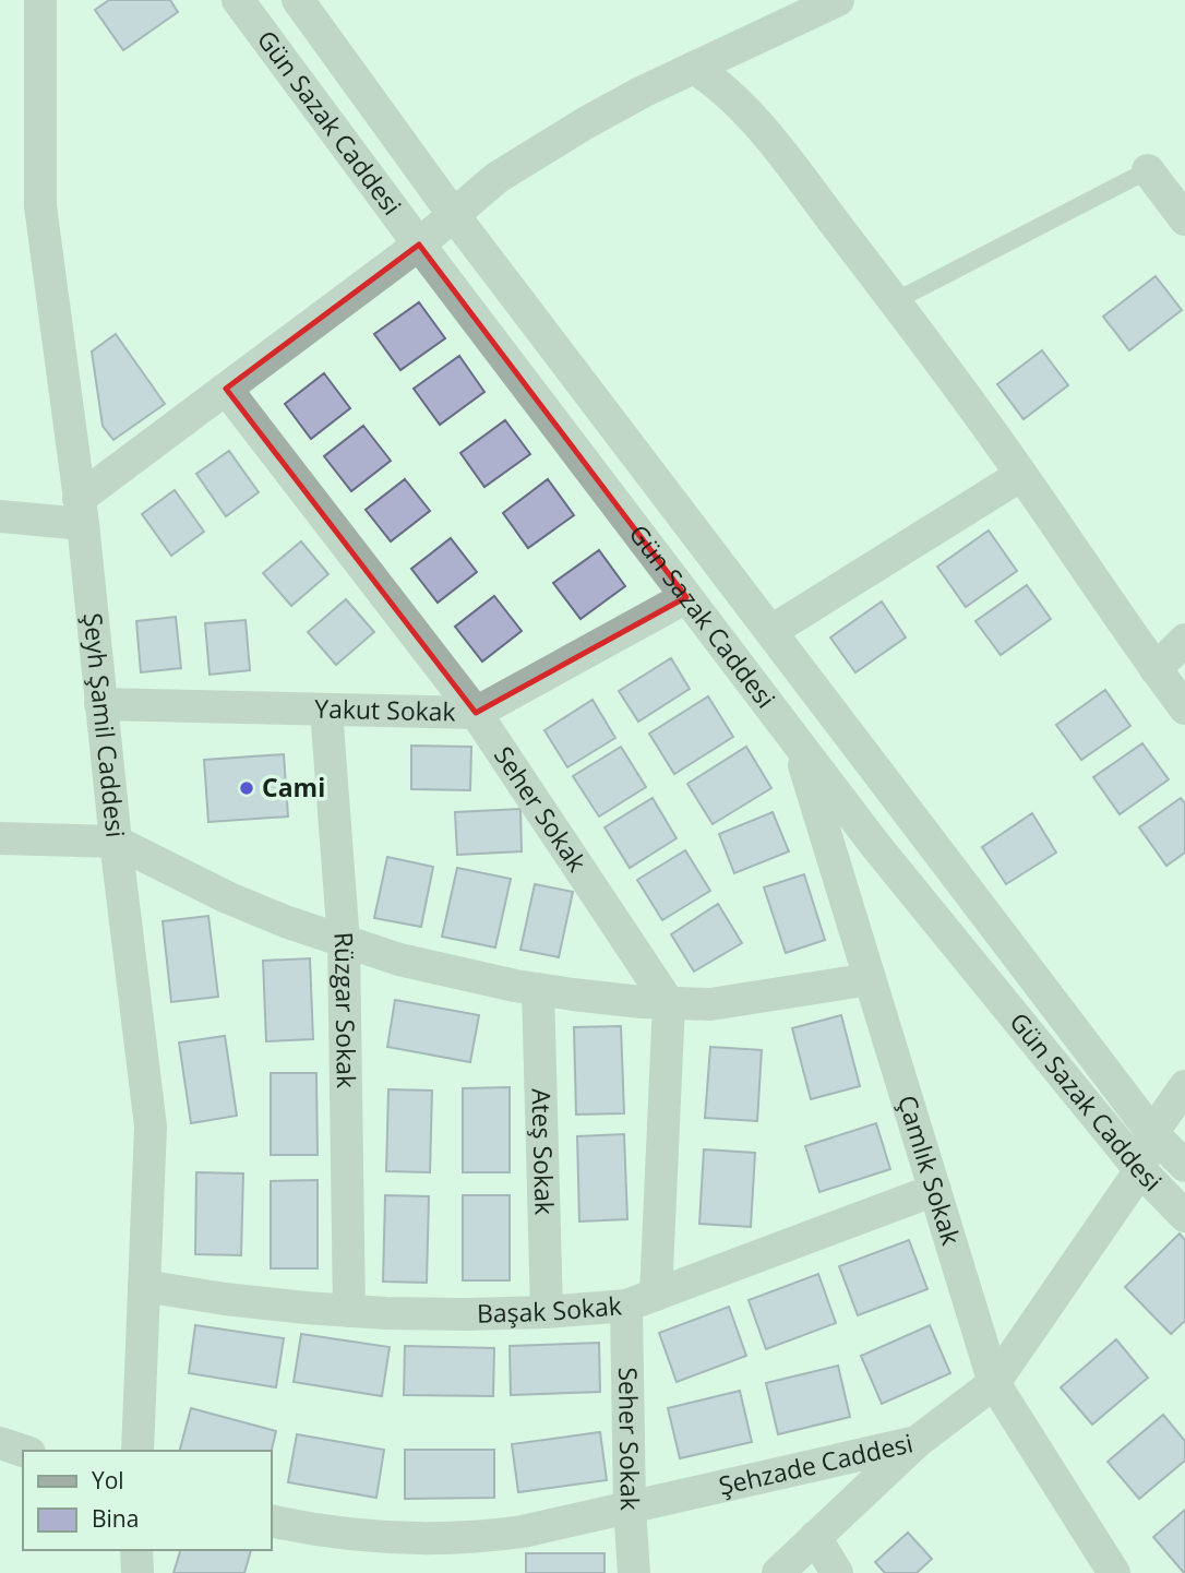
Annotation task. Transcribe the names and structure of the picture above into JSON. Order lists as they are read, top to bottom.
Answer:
{
  "streets": {
    "street": [
      "Gün Sazak Caddesi",
      "Yakut Sokak",
      "Şeyh Şamil Caddesi",
      "Seher Sokak",
      "Rüzgar Sokak",
      "Ateş Sokak",
      "Çamlık Sokak",
      "Başak Sokak",
      "Şehzade Caddesi"
    ]
  },
  "crossings": [
    ["Gün Sazak Caddesi", "Yakut Sokak"],
    ["Gün Sazak Caddesi", "Çamlık Sokak"],
    ["Gün Sazak Caddesi", "Şehzade Caddesi"],
    ["Yakut Sokak", "Şeyh Şamil Caddesi"],
    ["Yakut Sokak", "Seher Sokak"],
    ["Yakut Sokak", "Rüzgar Sokak"],
    ["Şeyh Şamil Caddesi", "Başak Sokak"],
    ["Seher Sokak", "Başak Sokak"],
    ["Seher Sokak", "Şehzade Caddesi"],
    ["Rüzgar Sokak", "Başak Sokak"],
    ["Ateş Sokak", "Başak Sokak"],
    ["Çamlık Sokak", "Başak Sokak"],
    ["Çamlık Sokak", "Şehzade Caddesi"]
  ],
  "places": ["Cami"],
  "legend": ["Yol", "Bina"]
}
